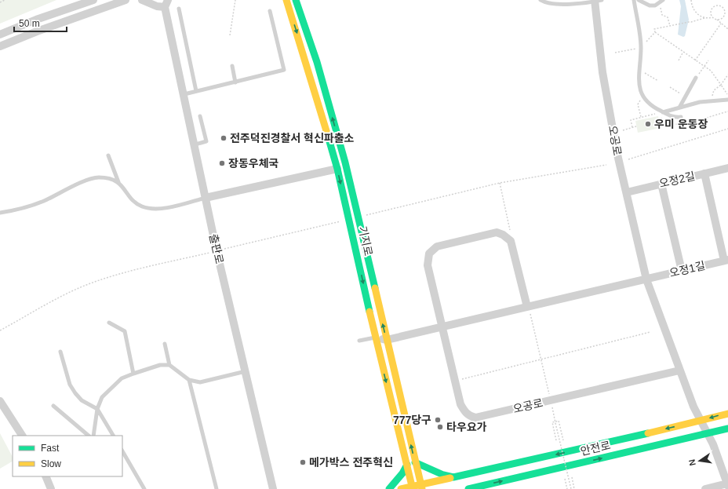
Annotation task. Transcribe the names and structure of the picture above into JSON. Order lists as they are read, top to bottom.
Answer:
{
  "streets": {
    "street": [
      "오공로",
      "오정2길",
      "기지로",
      "출판로",
      "오정1길",
      "안전로"
    ]
  },
  "crossings": [
    ["오공로", "오정2길"],
    ["오공로", "오정1길"],
    ["오공로", "안전로"]
  ],
  "places": [
    "우미 운동장",
    "전주덕진경찰서 혁신파출소",
    "장동우체국",
    "777당구",
    "타우요가",
    "메가박스 전주혁신"
  ],
  "legend": ["Fast", "Slow"],
  "scale_bar": "50 m",
  "north": "left"
}
